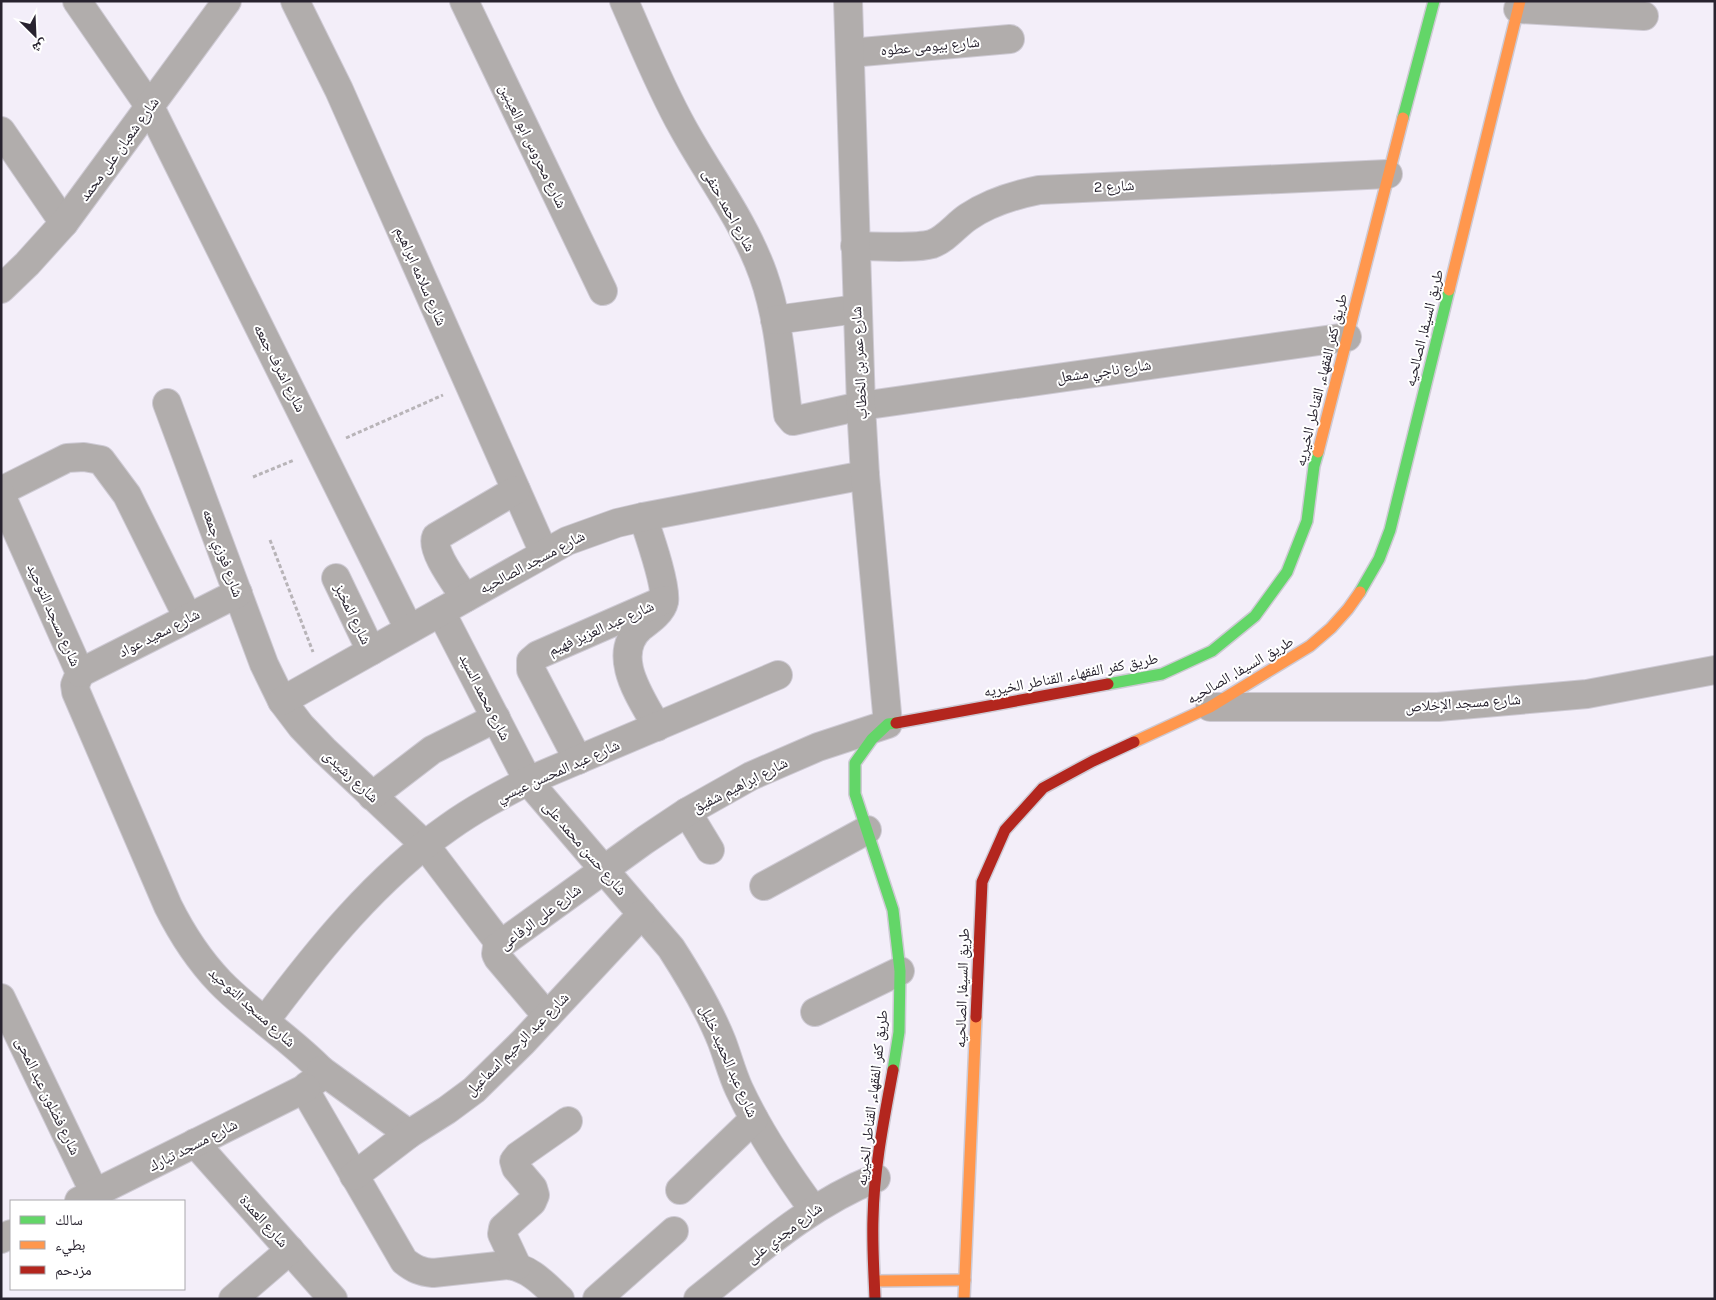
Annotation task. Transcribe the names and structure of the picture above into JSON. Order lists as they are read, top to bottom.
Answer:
{
  "streets": {
    "street": [
      "شارع بيومى عطوه",
      "شارع محروس ابو العينين",
      "شارع شعبان على محمد",
      "شارع 2",
      "شارع احمد حنفى",
      "شارع سلامه ابراهيم",
      "طريق السيفا, الصالحيه",
      "شارع عمر بن الخطاب",
      "شارع اشرف جمعه",
      "شارع ناجي مشعل",
      "طريق كفر الفقهاء, القناطر الخيريه",
      "شارع فوزي جمعه",
      "شارع مسجد الصالحيه",
      "شارع المخبز",
      "شارع مسجد التوحيد",
      "شارع عبد العزيز فهيم",
      "شارع سعيد عواد",
      "شارع محمد السيد",
      "شارع مسجد الإخلاص",
      "شارع عبد المحسن عيسي",
      "شارع رشيدى",
      "شارع ابراهيم شفيق",
      "شارع حسن محمد على",
      "شارع على الرفاعى",
      "شارع عبد الرحيم اسماعيل",
      "شارع عبد الحميد خليل",
      "شارع فضلون عبد المحى",
      "شارع مسجد تبارك",
      "شارع العمدة",
      "شارع مجدي على"
    ]
  },
  "crossings": [
    ["شارع بيومى عطوه", "شارع عمر بن الخطاب"],
    ["شارع شعبان على محمد", "شارع اشرف جمعه"],
    ["شارع 2", "شارع عمر بن الخطاب"],
    ["شارع 2", "طريق كفر الفقهاء, القناطر الخيريه"],
    ["شارع احمد حنفى", "شارع عمر بن الخطاب"],
    ["شارع احمد حنفى", "شارع ناجي مشعل"],
    ["شارع سلامه ابراهيم", "شارع مسجد الصالحيه"],
    ["طريق السيفا, الصالحيه", "شارع مسجد الإخلاص"],
    ["شارع عمر بن الخطاب", "شارع ناجي مشعل"],
    ["شارع عمر بن الخطاب", "طريق كفر الفقهاء, القناطر الخيريه"],
    ["شارع عمر بن الخطاب", "شارع مسجد الصالحيه"],
    ["شارع عمر بن الخطاب", "شارع ابراهيم شفيق"],
    ["شارع اشرف جمعه", "شارع مسجد الصالحيه"],
    ["شارع ناجي مشعل", "طريق كفر الفقهاء, القناطر الخيريه"],
    ["طريق كفر الفقهاء, القناطر الخيريه", "شارع ابراهيم شفيق"],
    ["طريق كفر الفقهاء, القناطر الخيريه", "شارع مجدي على"],
    ["شارع فوزي جمعه", "شارع مسجد الصالحيه"],
    ["شارع فوزي جمعه", "شارع سعيد عواد"],
    ["شارع فوزي جمعه", "شارع رشيدى"],
    ["شارع مسجد الصالحيه", "شارع المخبز"],
    ["شارع مسجد الصالحيه", "شارع محمد السيد"],
    ["شارع مسجد الصالحيه", "شارع رشيدى"],
    ["شارع مسجد التوحيد", "شارع سعيد عواد"],
    ["شارع مسجد التوحيد", "شارع عبد المحسن عيسي"],
    ["شارع مسجد التوحيد", "شارع عبد الرحيم اسماعيل"],
    ["شارع مسجد التوحيد", "شارع مسجد تبارك"],
    ["شارع عبد العزيز فهيم", "شارع عبد المحسن عيسي"],
    ["شارع محمد السيد", "شارع عبد المحسن عيسي"],
    ["شارع محمد السيد", "شارع حسن محمد على"],
    ["شارع عبد المحسن عيسي", "شارع رشيدى"],
    ["شارع عبد المحسن عيسي", "شارع حسن محمد على"],
    ["شارع رشيدى", "شارع على الرفاعى"],
    ["شارع ابراهيم شفيق", "شارع حسن محمد على"],
    ["شارع ابراهيم شفيق", "شارع على الرفاعى"],
    ["شارع حسن محمد على", "شارع على الرفاعى"],
    ["شارع حسن محمد على", "شارع عبد الرحيم اسماعيل"],
    ["شارع حسن محمد على", "شارع عبد الحميد خليل"],
    ["شارع على الرفاعى", "شارع عبد الرحيم اسماعيل"],
    ["شارع عبد الرحيم اسماعيل", "شارع عبد الحميد خليل"],
    ["شارع عبد الحميد خليل", "شارع مجدي على"],
    ["شارع فضلون عبد المحى", "شارع مسجد تبارك"],
    ["شارع مسجد تبارك", "شارع العمدة"]
  ],
  "legend": ["سالك", "بطيء", "مزدحم"],
  "north": "bottom right"
}
